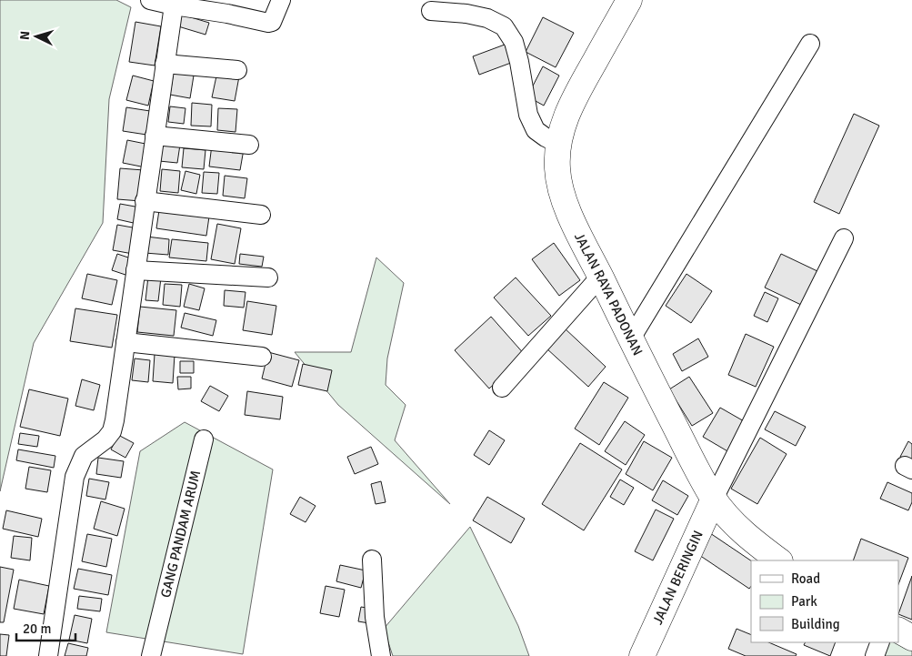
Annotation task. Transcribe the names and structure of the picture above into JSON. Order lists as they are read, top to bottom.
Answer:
{
  "streets": {
    "main road": ["JALAN RAYA PADONAN", "JALAN BERINGIN"],
    "street": ["GANG PANDAM ARUM"]
  },
  "crossings": [
    ["JALAN RAYA PADONAN", "JALAN BERINGIN"]
  ],
  "legend": ["Road", "Park", "Building"],
  "scale_bar": "20 m",
  "north": "left"
}
